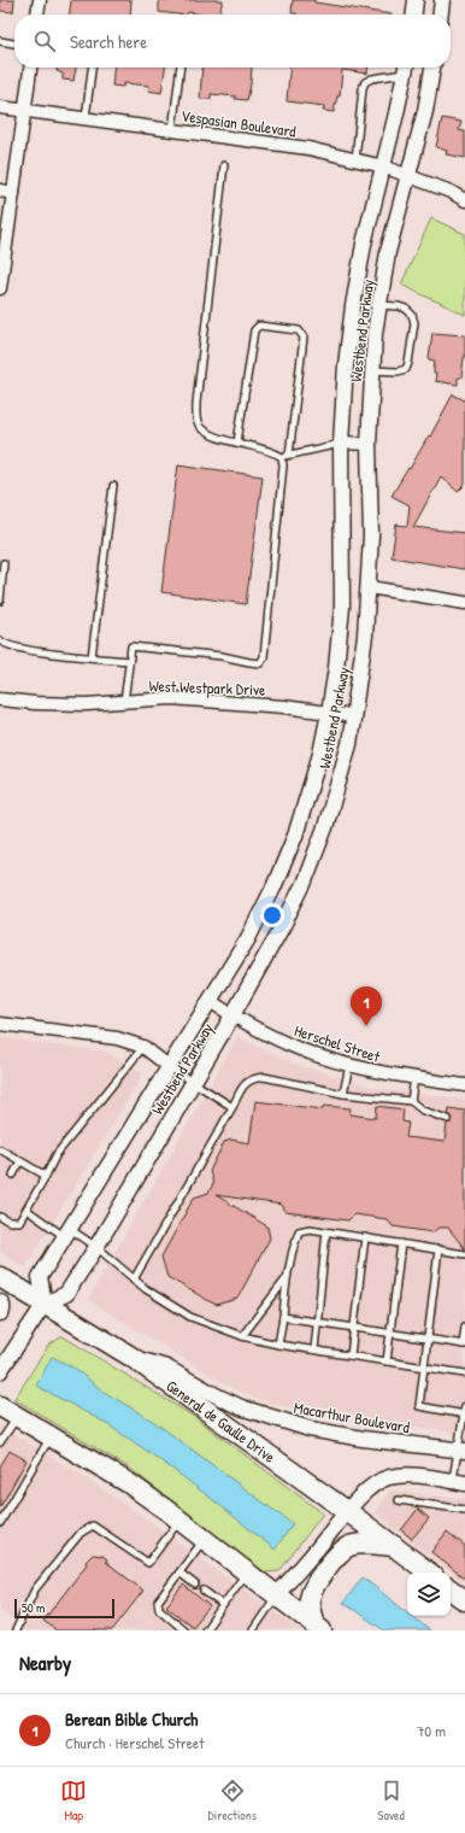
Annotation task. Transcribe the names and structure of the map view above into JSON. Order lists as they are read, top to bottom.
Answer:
{
  "streets": {
    "main road": ["General de Gaulle Drive"],
    "street": [
      "Vespasian Boulevard",
      "Westbend Parkway",
      "West Westpark Drive",
      "Herschel Street",
      "Macarthur Boulevard"
    ]
  },
  "crossings": [
    ["Vespasian Boulevard", "Westbend Parkway"],
    ["Westbend Parkway", "West Westpark Drive"],
    ["Westbend Parkway", "Herschel Street"],
    ["Westbend Parkway", "General de Gaulle Drive"],
    ["Macarthur Boulevard", "General de Gaulle Drive"]
  ],
  "scale_bar": "50 m",
  "page": {
    "search": "Search here",
    "pins": "1",
    "scale": "50 m",
    "heading": "Nearby",
    "list": [
      {
        "mark": "1",
        "name": "Berean Bible Church",
        "note": "Church · Herschel Street",
        "value": "70 m"
      }
    ],
    "nav": ["Map", "Directions", "Saved"]
  }
}
